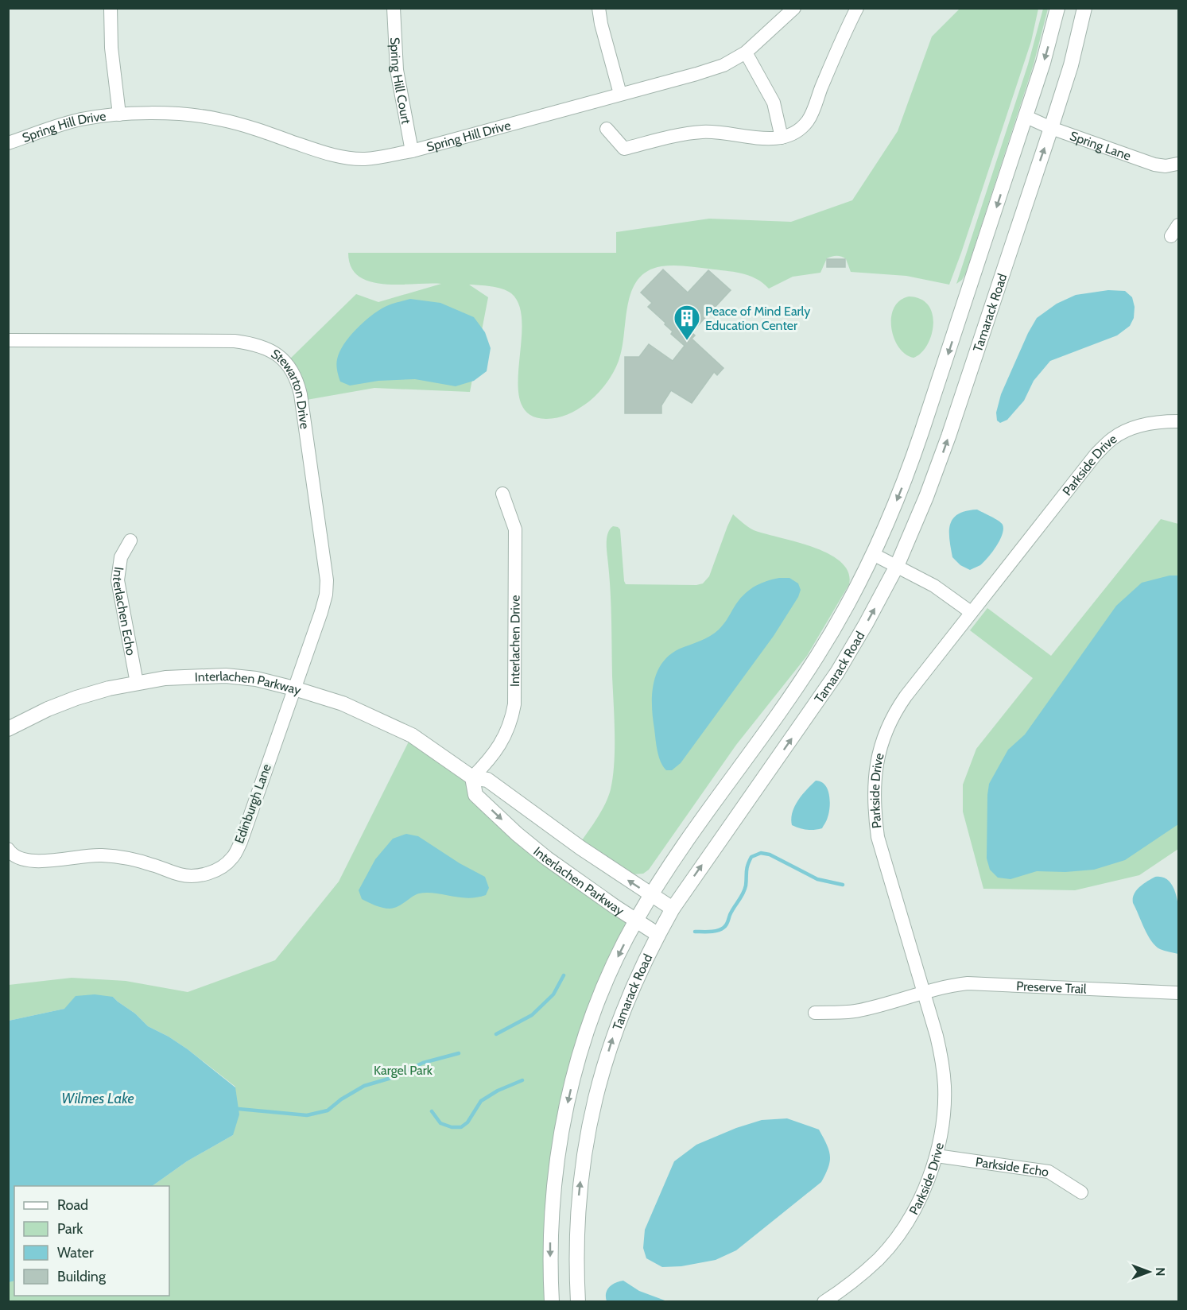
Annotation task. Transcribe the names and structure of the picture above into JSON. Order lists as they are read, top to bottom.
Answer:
{
  "streets": {
    "street": [
      "Spring Hill Court",
      "Spring Hill Drive",
      "Spring Lane",
      "Tamarack Road",
      "Stewarton Drive",
      "Parkside Drive",
      "Interlachen Echo",
      "Interlachen Drive",
      "Interlachen Parkway",
      "Edinburgh Lane",
      "Preserve Trail",
      "Parkside Echo"
    ]
  },
  "crossings": [
    ["Spring Hill Court", "Spring Hill Drive"],
    ["Spring Lane", "Tamarack Road"],
    ["Tamarack Road", "Interlachen Parkway"],
    ["Stewarton Drive", "Interlachen Parkway"],
    ["Stewarton Drive", "Edinburgh Lane"],
    ["Parkside Drive", "Preserve Trail"],
    ["Parkside Drive", "Parkside Echo"],
    ["Interlachen Echo", "Interlachen Parkway"],
    ["Interlachen Drive", "Interlachen Parkway"],
    ["Interlachen Parkway", "Edinburgh Lane"]
  ],
  "water": ["Wilmes Lake"],
  "parks": ["Kargel Park"],
  "places": {
    "building": ["Peace of Mind Early Education Center"]
  },
  "legend": [
    "Road",
    "Park",
    "Water",
    "Building"
  ],
  "north": "right"
}
